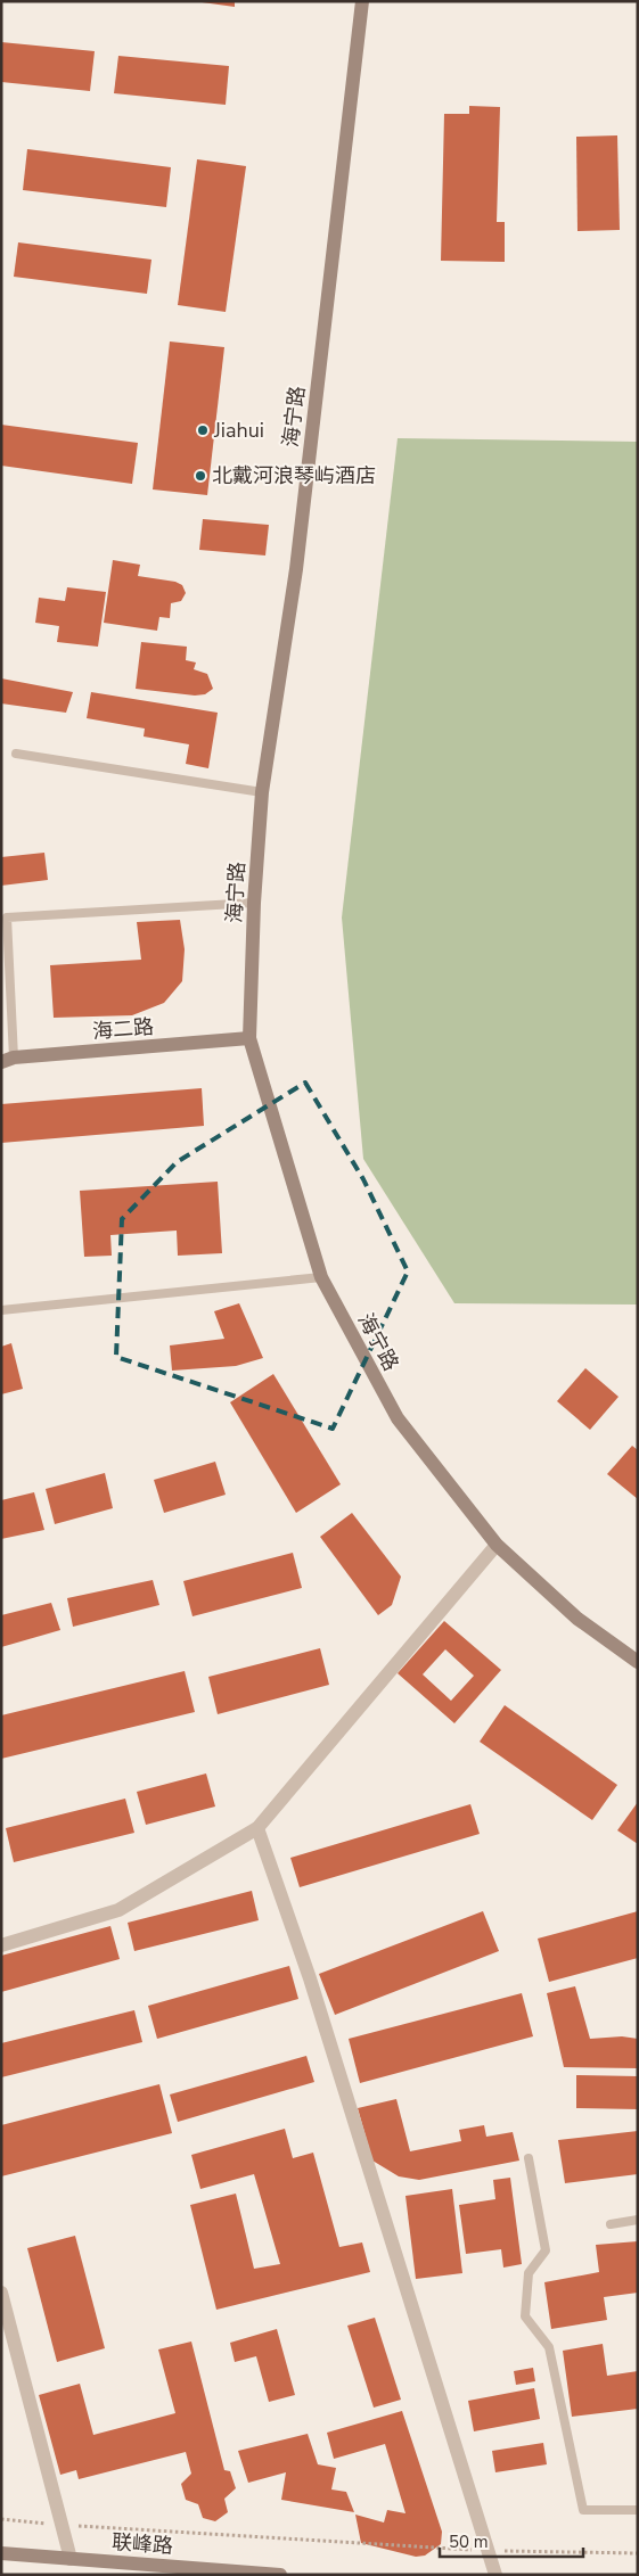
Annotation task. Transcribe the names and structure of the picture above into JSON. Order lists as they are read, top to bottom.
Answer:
{
  "streets": {
    "main road": ["海宁路", "海二路", "联峰路"]
  },
  "crossings": [
    ["海宁路", "海二路"]
  ],
  "places": ["Jiahui", "北戴河浪琴屿酒店"],
  "scale_bar": "50 m"
}
